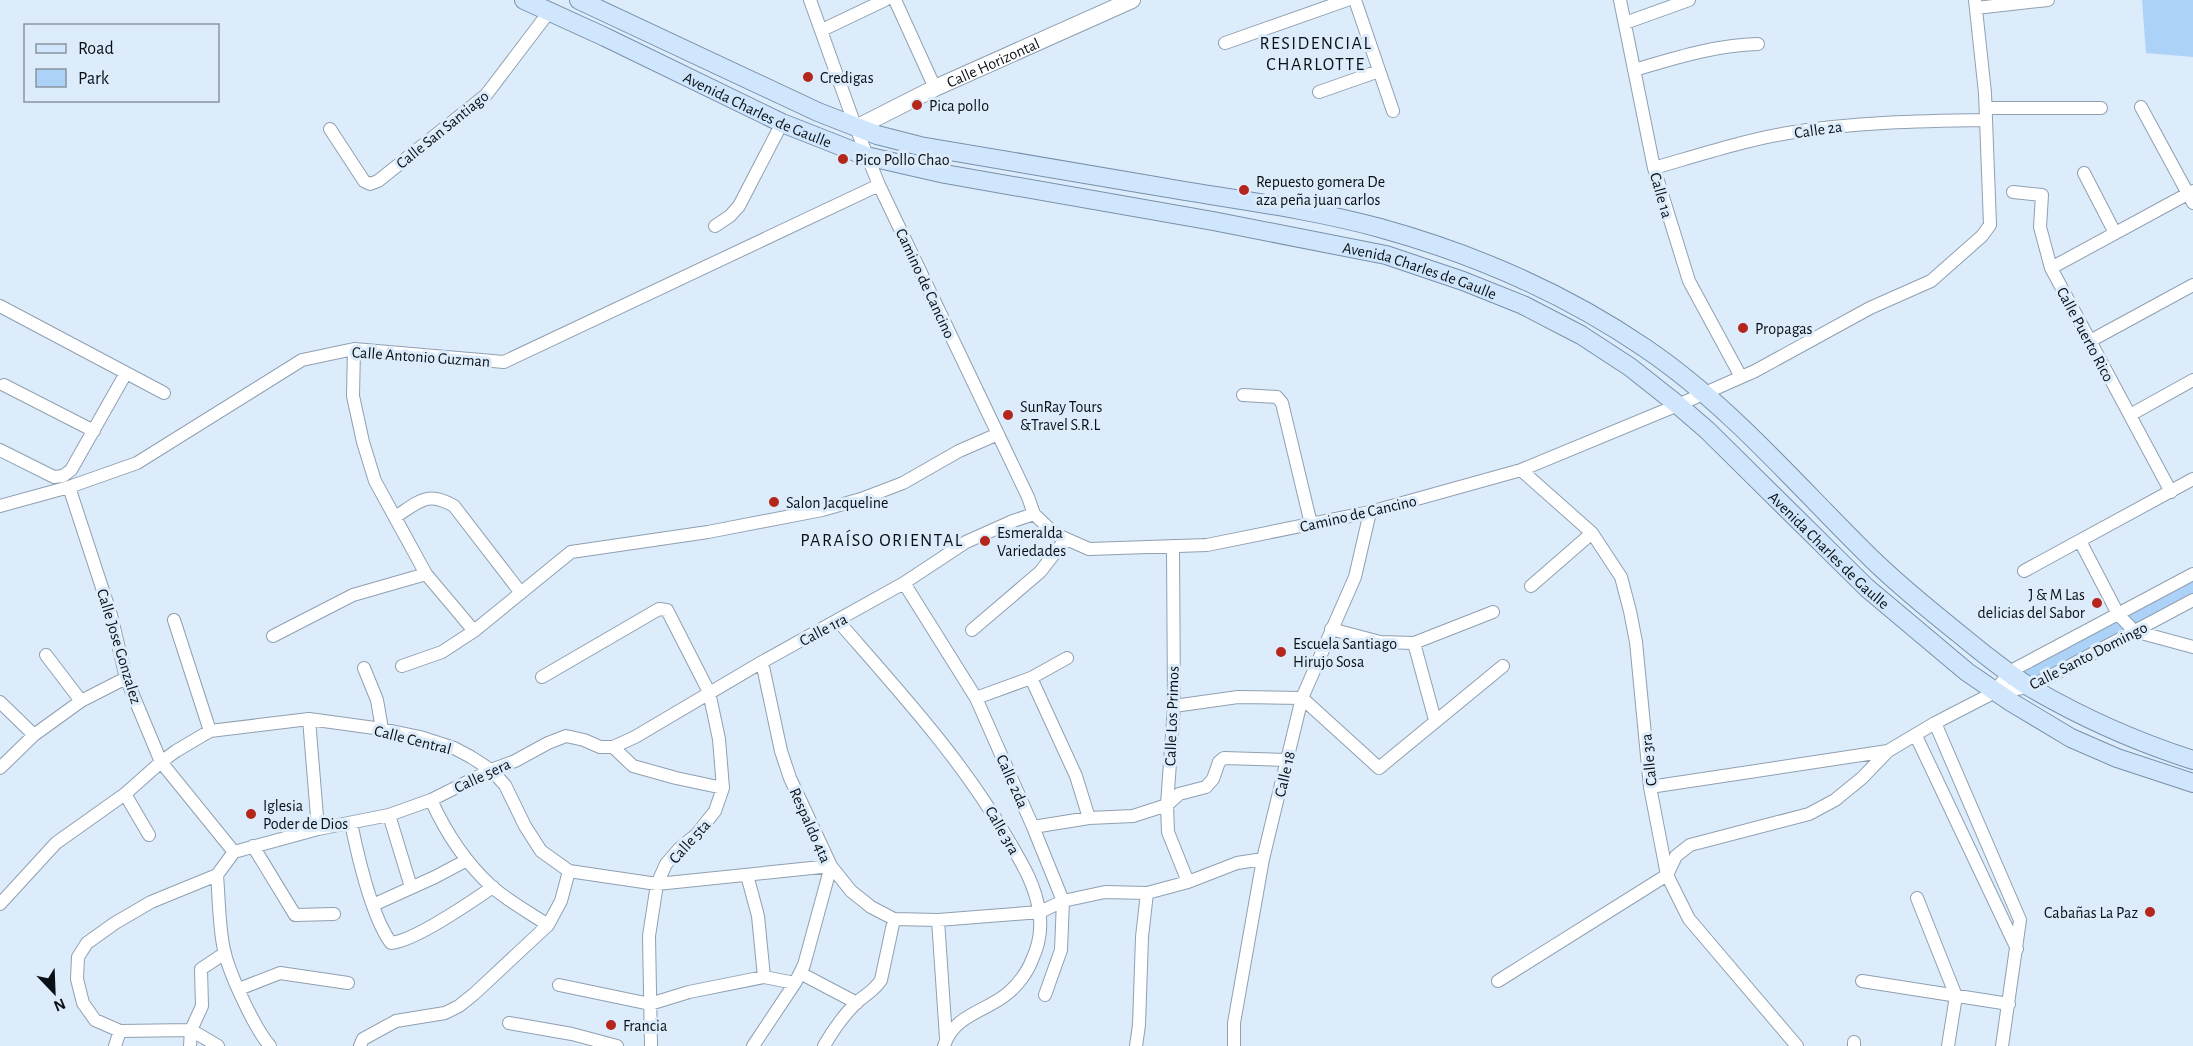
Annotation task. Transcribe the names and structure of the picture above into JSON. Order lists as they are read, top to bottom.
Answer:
{
  "streets": {
    "main road": ["Calle Horizontal", "Avenida Charles de Gaulle"],
    "street": [
      "Calle San Santiago",
      "Calle 2a",
      "Calle 1a",
      "Camino de Cancino",
      "Calle Puerto Rico",
      "Calle Antonio Guzman",
      "Calle 1ra",
      "Calle Jose Gonzalez",
      "Calle Santo Domingo",
      "Calle Los Primos",
      "Calle Central",
      "Calle 3ra",
      "Calle 18",
      "Calle 5era",
      "Calle 2da",
      "Respaldo 4ta",
      "Calle 5ta"
    ]
  },
  "crossings": [
    ["Calle Horizontal", "Avenida Charles de Gaulle"],
    ["Avenida Charles de Gaulle", "Calle San Santiago"],
    ["Avenida Charles de Gaulle", "Camino de Cancino"],
    ["Avenida Charles de Gaulle", "Calle Santo Domingo"],
    ["Calle 2a", "Calle 1a"],
    ["Calle 2a", "Camino de Cancino"],
    ["Calle 1a", "Camino de Cancino"],
    ["Camino de Cancino", "Calle Antonio Guzman"],
    ["Camino de Cancino", "Calle 1ra"],
    ["Camino de Cancino", "Calle Los Primos"],
    ["Camino de Cancino", "Calle 3ra"],
    ["Camino de Cancino", "Calle 18"],
    ["Calle Antonio Guzman", "Calle Jose Gonzalez"],
    ["Calle 1ra", "Calle 3ra"],
    ["Calle 1ra", "Calle 5era"],
    ["Calle 1ra", "Calle 2da"],
    ["Calle 1ra", "Respaldo 4ta"],
    ["Calle 1ra", "Calle 5ta"],
    ["Calle Jose Gonzalez", "Calle Central"],
    ["Calle Jose Gonzalez", "Calle 5era"],
    ["Calle Central", "Calle 5era"],
    ["Calle Central", "Respaldo 4ta"],
    ["Calle Central", "Calle 5ta"],
    ["Calle 5era", "Calle 5ta"]
  ],
  "districts": ["RESIDENCIAL CHARLOTTE", "PARAÍSO ORIENTAL"],
  "places": [
    "Credigas",
    "Pica pollo",
    "Pico Pollo Chao",
    "Repuesto gomera De aza peña juan carlos",
    "Propagas",
    "SunRay Tours &Travel S.R.L",
    "Salon Jacqueline",
    "Esmeralda Variedades",
    "J & M Las delicias del Sabor",
    "Escuela Santiago Hirujo Sosa",
    "Iglesia Poder de Dios",
    "Cabañas La Paz",
    "Francia"
  ],
  "legend": ["Road", "Park"],
  "north": "bottom right"
}
